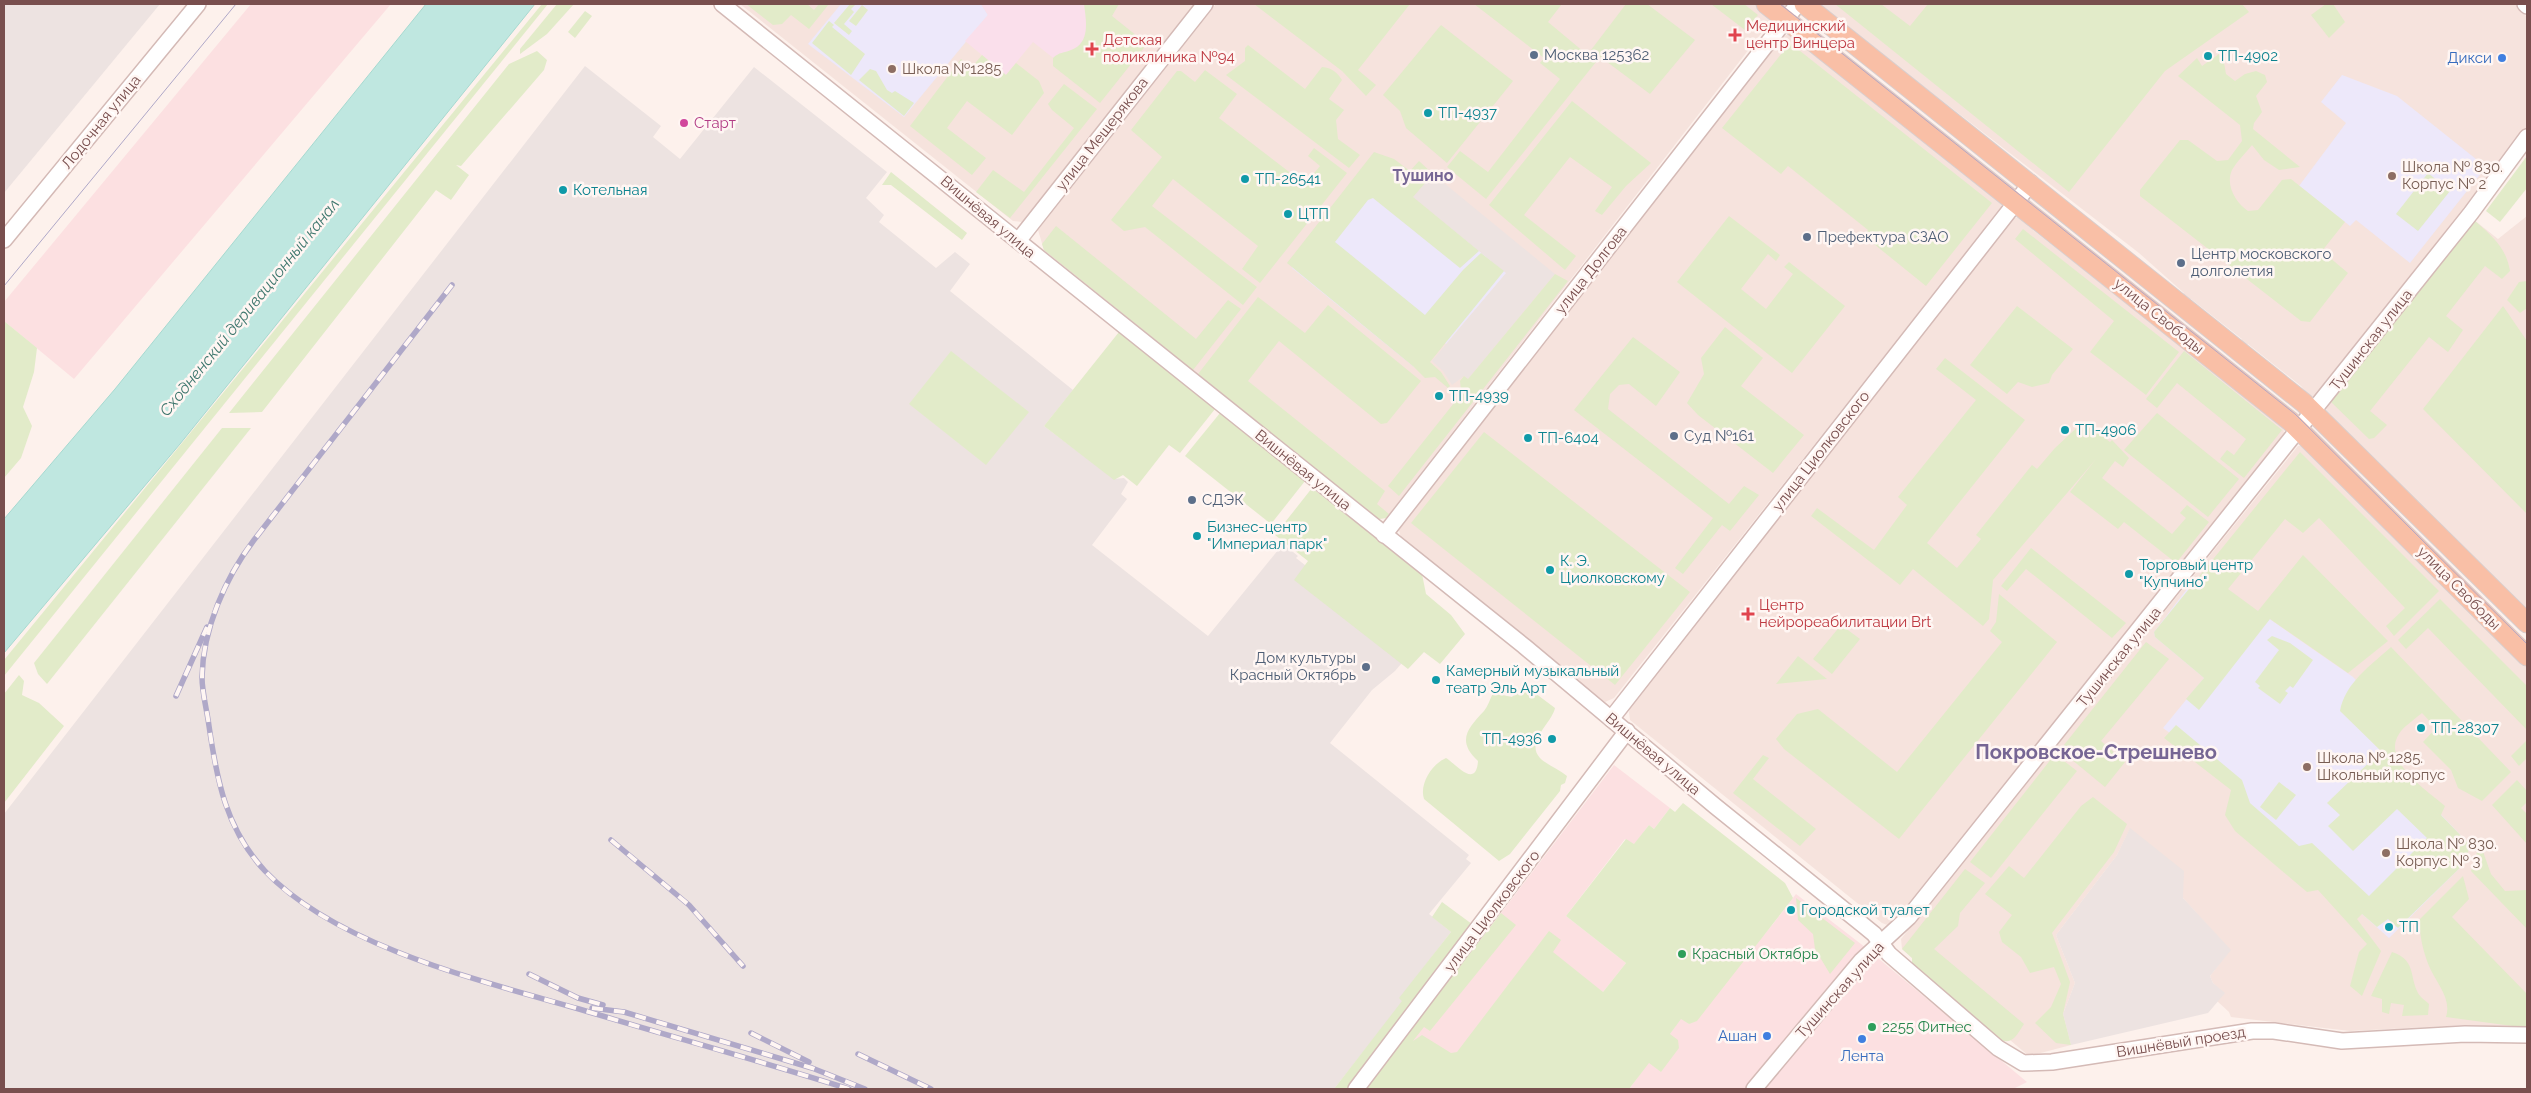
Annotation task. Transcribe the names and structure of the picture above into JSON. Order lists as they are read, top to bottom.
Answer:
{
  "streets": {
    "main road": ["улица Свободы"],
    "street": [
      "Лодочная улица",
      "улица Мещерякова",
      "Вишнёвая улица",
      "улица Долгова",
      "Тушинская улица",
      "улица Циолковского",
      "Вишнёвый проезд"
    ]
  },
  "crossings": [
    ["улица Мещерякова", "Вишнёвая улица"],
    ["Вишнёвая улица", "улица Долгова"],
    ["Вишнёвая улица", "Тушинская улица"],
    ["Вишнёвая улица", "улица Циолковского"],
    ["Вишнёвая улица", "Вишнёвый проезд"],
    ["улица Долгова", "улица Свободы"],
    ["улица Свободы", "Тушинская улица"],
    ["улица Свободы", "улица Циолковского"],
    ["Тушинская улица", "Вишнёвый проезд"]
  ],
  "districts": ["Тушино", "Покровское-Стрешнево"],
  "water": ["Сходненский деривационный канал"],
  "places": {
    "health": ["Медицинский центр Винцера", "Детская поликлиника №94", "Центр нейрореабилитации Brt"],
    "other": [
      "Москва 125362",
      "ТП-4902",
      "Дикси",
      "Школа №1285",
      "ТП-4937",
      "Старт",
      "Школа № 830. Корпус № 2",
      "ТП-26541",
      "Котельная",
      "ЦТП",
      "Префектура СЗАО",
      "Центр московского долголетия",
      "ТП-4939",
      "ТП-4906",
      "Суд №161",
      "ТП-6404",
      "СДЭК",
      "Бизнес-центр \"Империал парк\"",
      "К. Э. Циолковскому",
      "Торговый центр \"Купчино\"",
      "Дом культуры Красный Октябрь",
      "Камерный музыкальный театр Эль Арт",
      "ТП-28307",
      "ТП-4936",
      "Школа № 1285. Школьный корпус",
      "Школа № 830. Корпус № 3",
      "Городской туалет",
      "ТП",
      "Красный Октябрь",
      "2255 Фитнес",
      "Ашан",
      "Лента"
    ]
  }
}
